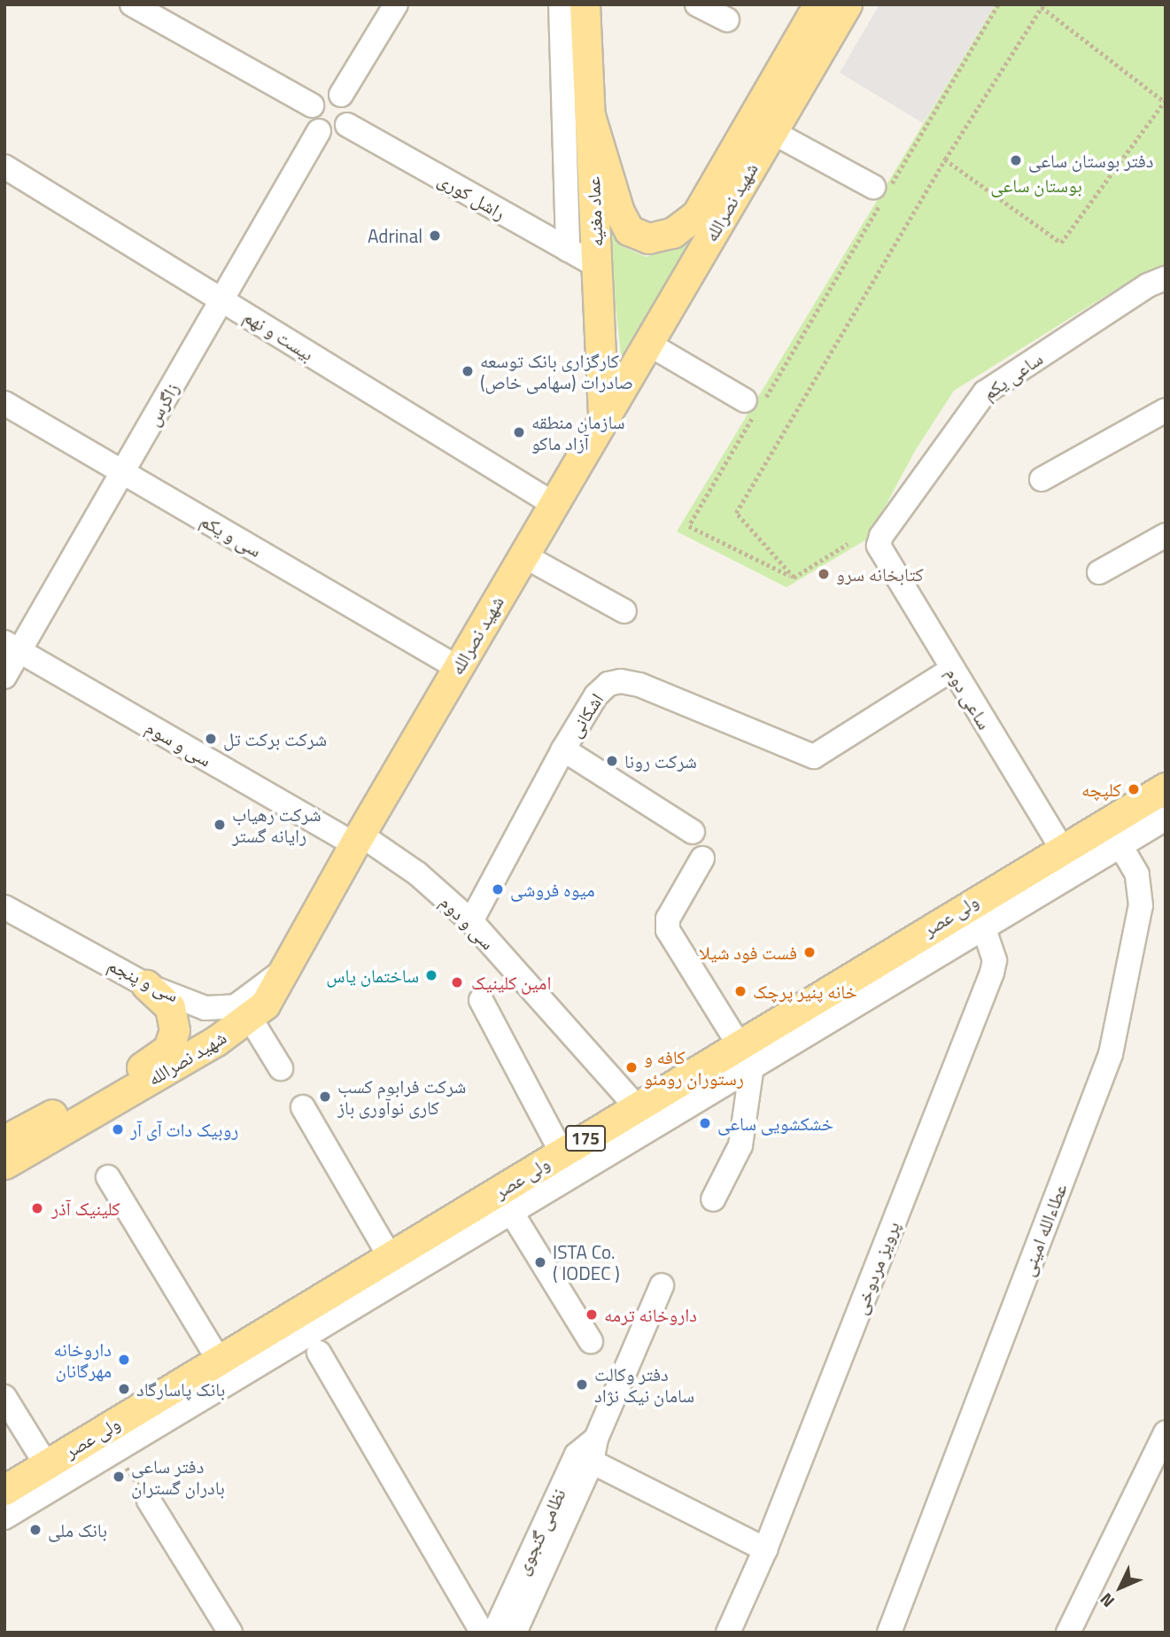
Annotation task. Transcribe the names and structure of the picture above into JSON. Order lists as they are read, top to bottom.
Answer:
{
  "streets": {
    "main road": [
      "شهید نصرالله",
      "عماد مغنیه",
      "ولی عصر",
      "175"
    ],
    "street": [
      "راشل کوری",
      "بیست و نهم",
      "ساعی یکم",
      "زاگرس",
      "سی و یکم",
      "ساعی دوم",
      "اشکانی",
      "سی و سوم",
      "سی و دوم",
      "سی و پنجم",
      "عطاءالله امینی",
      "پرویز مردوخی",
      "نظامی گنجوی"
    ]
  },
  "crossings": [
    ["راشل کوری", "عماد مغنیه"],
    ["شهید نصرالله", "عماد مغنیه"],
    ["شهید نصرالله", "بیست و نهم"],
    ["شهید نصرالله", "سی و یکم"],
    ["شهید نصرالله", "سی و سوم"],
    ["شهید نصرالله", "سی و دوم"],
    ["شهید نصرالله", "سی و پنجم"],
    ["بیست و نهم", "زاگرس"],
    ["ساعی یکم", "ساعی دوم"],
    ["زاگرس", "سی و یکم"],
    ["زاگرس", "سی و سوم"],
    ["ساعی دوم", "اشکانی"],
    ["ساعی دوم", "ولی عصر"],
    ["اشکانی", "سی و دوم"],
    ["سی و سوم", "سی و دوم"],
    ["ولی عصر", "سی و دوم"],
    ["ولی عصر", "عطاءالله امینی"],
    ["ولی عصر", "پرویز مردوخی"]
  ],
  "parks": ["بوستان ساعی"],
  "places": [
    "دفتر بوستان ساعی",
    "Adrinal",
    "کارگزاری بانک توسعه صادرات (سهامی خاص)",
    "سازمان منطقه آزاد ماکو",
    "کتابخانه سرو",
    "شرکت برکت تل",
    "شرکت رونا",
    "کلپچه",
    "شرکت رهیاب رایانه گستر",
    "میوه فروشی",
    "فست فود شیلا",
    "ساختمان یاس",
    "امین کلینیک",
    "خانه پنیر پرچک",
    "کافه و رستوران رومئو",
    "شرکت فرابوم کسب کاری نوآوری باز",
    "خشکشویی ساعی",
    "روبیک دات آی آر",
    "کلینیک آذر",
    "ISTA Co. ( IODEC )",
    "داروخانه ترمه",
    "داروخانه مهرگانان",
    "دفتر وکالت سامان نیک نژاد",
    "بانک پاسارگاد",
    "دفتر ساعی بادران گستران",
    "بانک ملی"
  ],
  "north": "bottom left"
}
